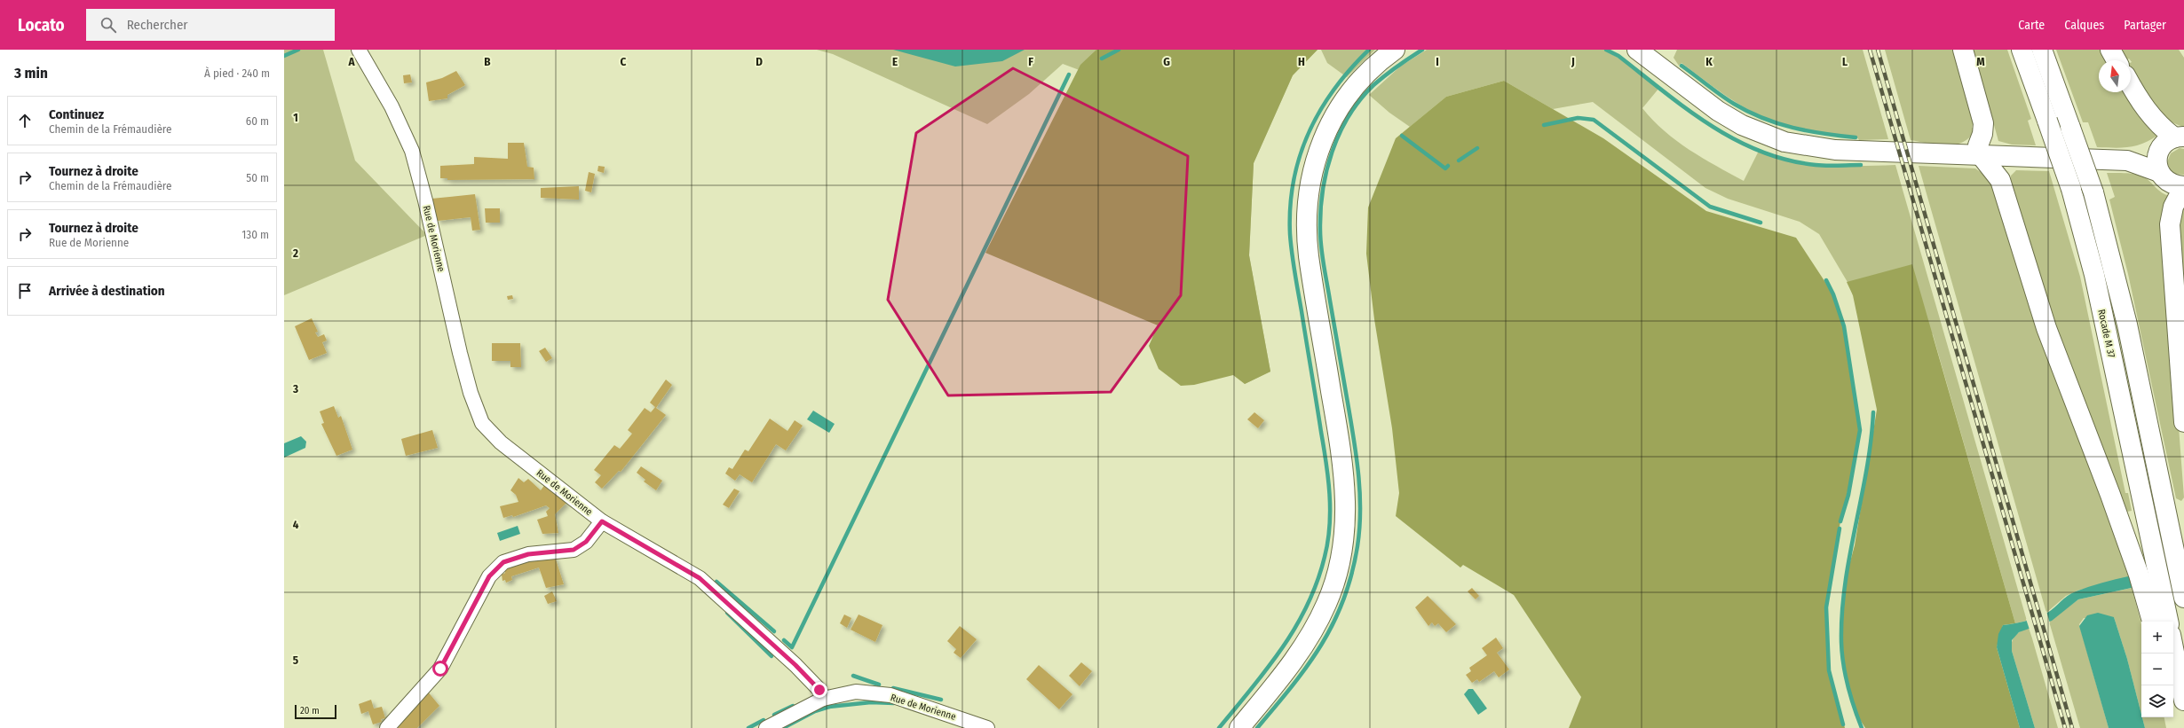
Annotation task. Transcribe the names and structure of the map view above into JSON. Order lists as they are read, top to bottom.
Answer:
{
  "streets": {
    "main road": ["Rocade M 37"],
    "street": ["Rue de Morienne"]
  },
  "scale_bar": "20 m",
  "north": "top",
  "page": {
    "header": "Locato",
    "search": "Rechercher",
    "nav": ["Carte", "Calques", "Partager"],
    "heading": ["3 min", "À pied · 240 m"],
    "list": [
      ["Continuez", "Chemin de la Frémaudière", "60 m"],
      ["Tournez à droite", "Chemin de la Frémaudière", "50 m"],
      ["Tournez à droite", "Rue de Morienne", "130 m"],
      "Arrivée à destination"
    ],
    "map_buttons": ["+", "−"],
    "scale": "20 m"
  },
  "grid": {
    "columns": [
      "A",
      "B",
      "C",
      "D",
      "E",
      "F",
      "G",
      "H",
      "I",
      "J",
      "K",
      "L",
      "M"
    ],
    "rows": [
      "1",
      "2",
      "3",
      "4",
      "5"
    ]
  }
}
